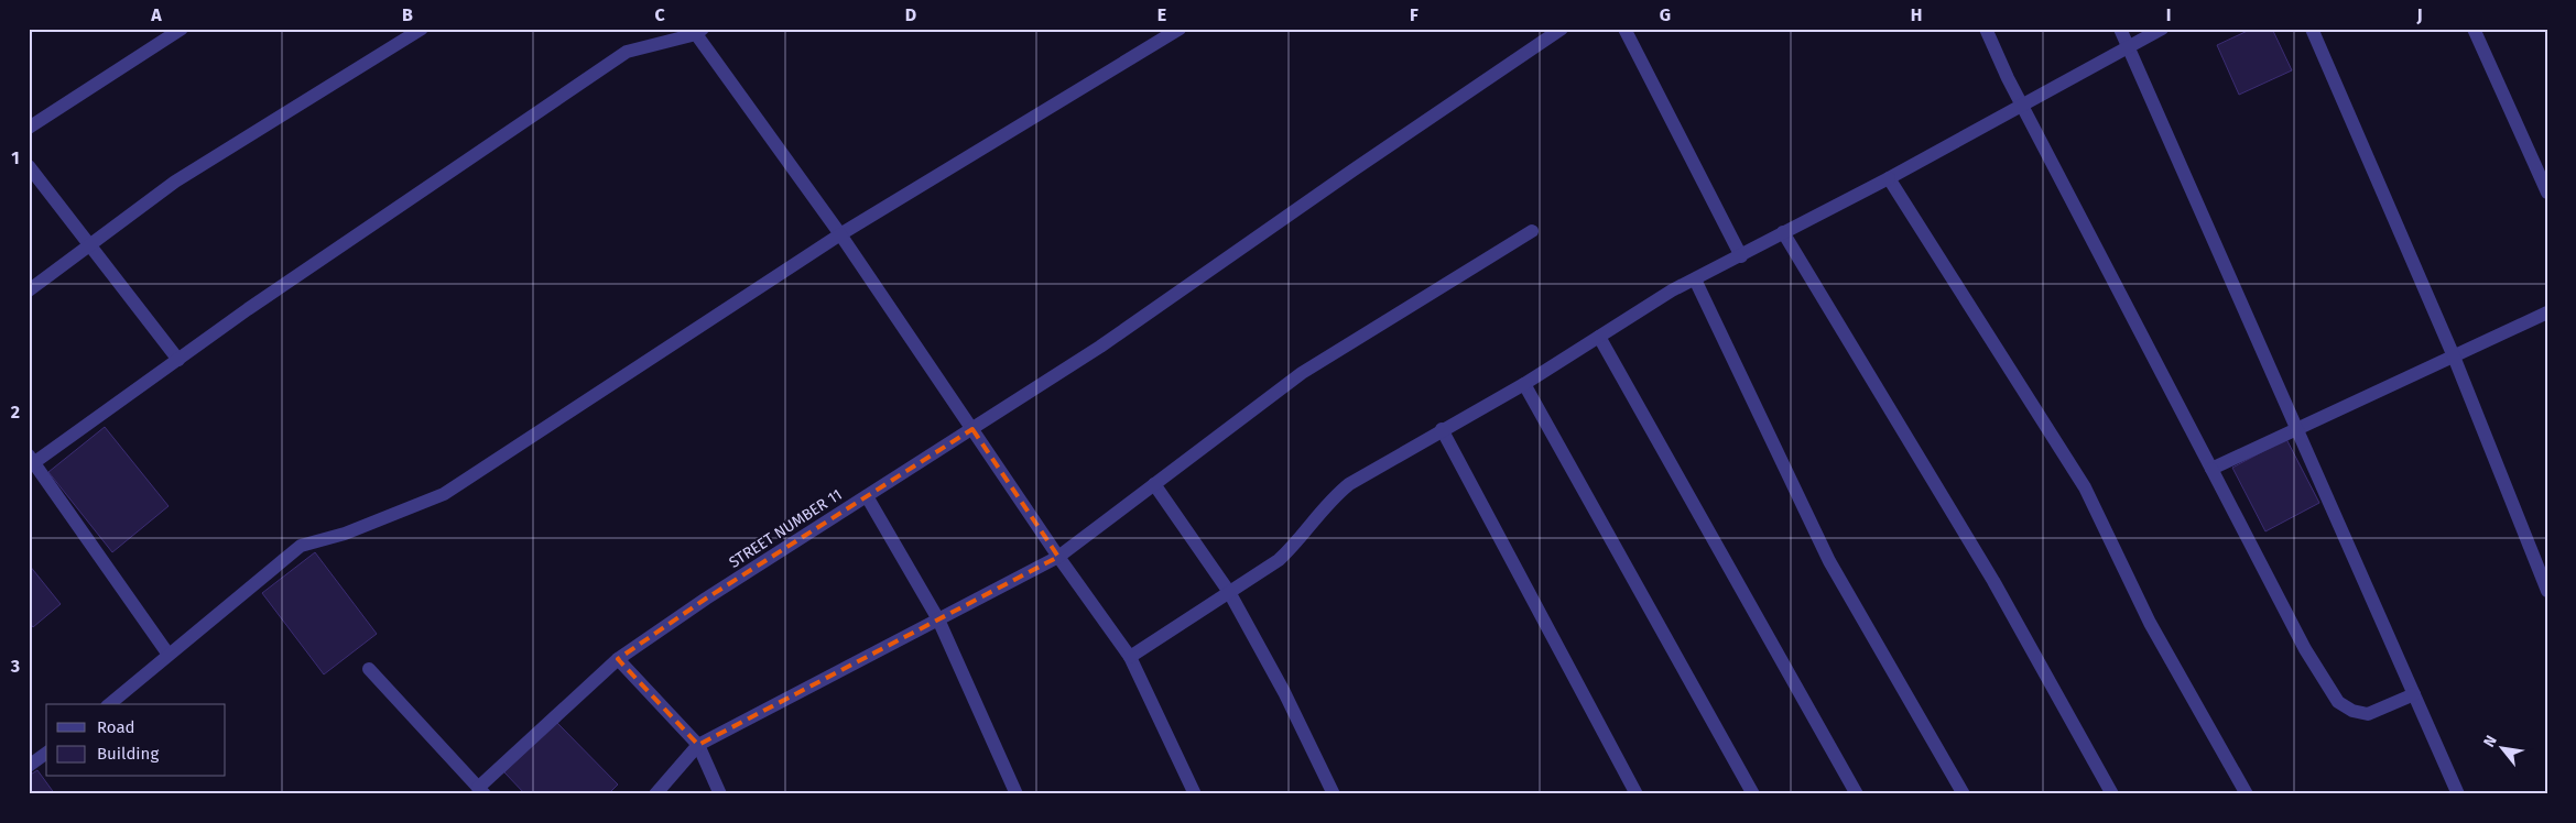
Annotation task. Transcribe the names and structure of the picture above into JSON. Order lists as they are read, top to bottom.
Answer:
{
  "streets": {
    "street": ["STREET NUMBER 11"]
  },
  "legend": ["Road", "Building"],
  "north": "top left",
  "grid": {
    "columns": [
      "A",
      "B",
      "C",
      "D",
      "E",
      "F",
      "G",
      "H",
      "I",
      "J"
    ],
    "rows": ["1", "2", "3"]
  }
}
